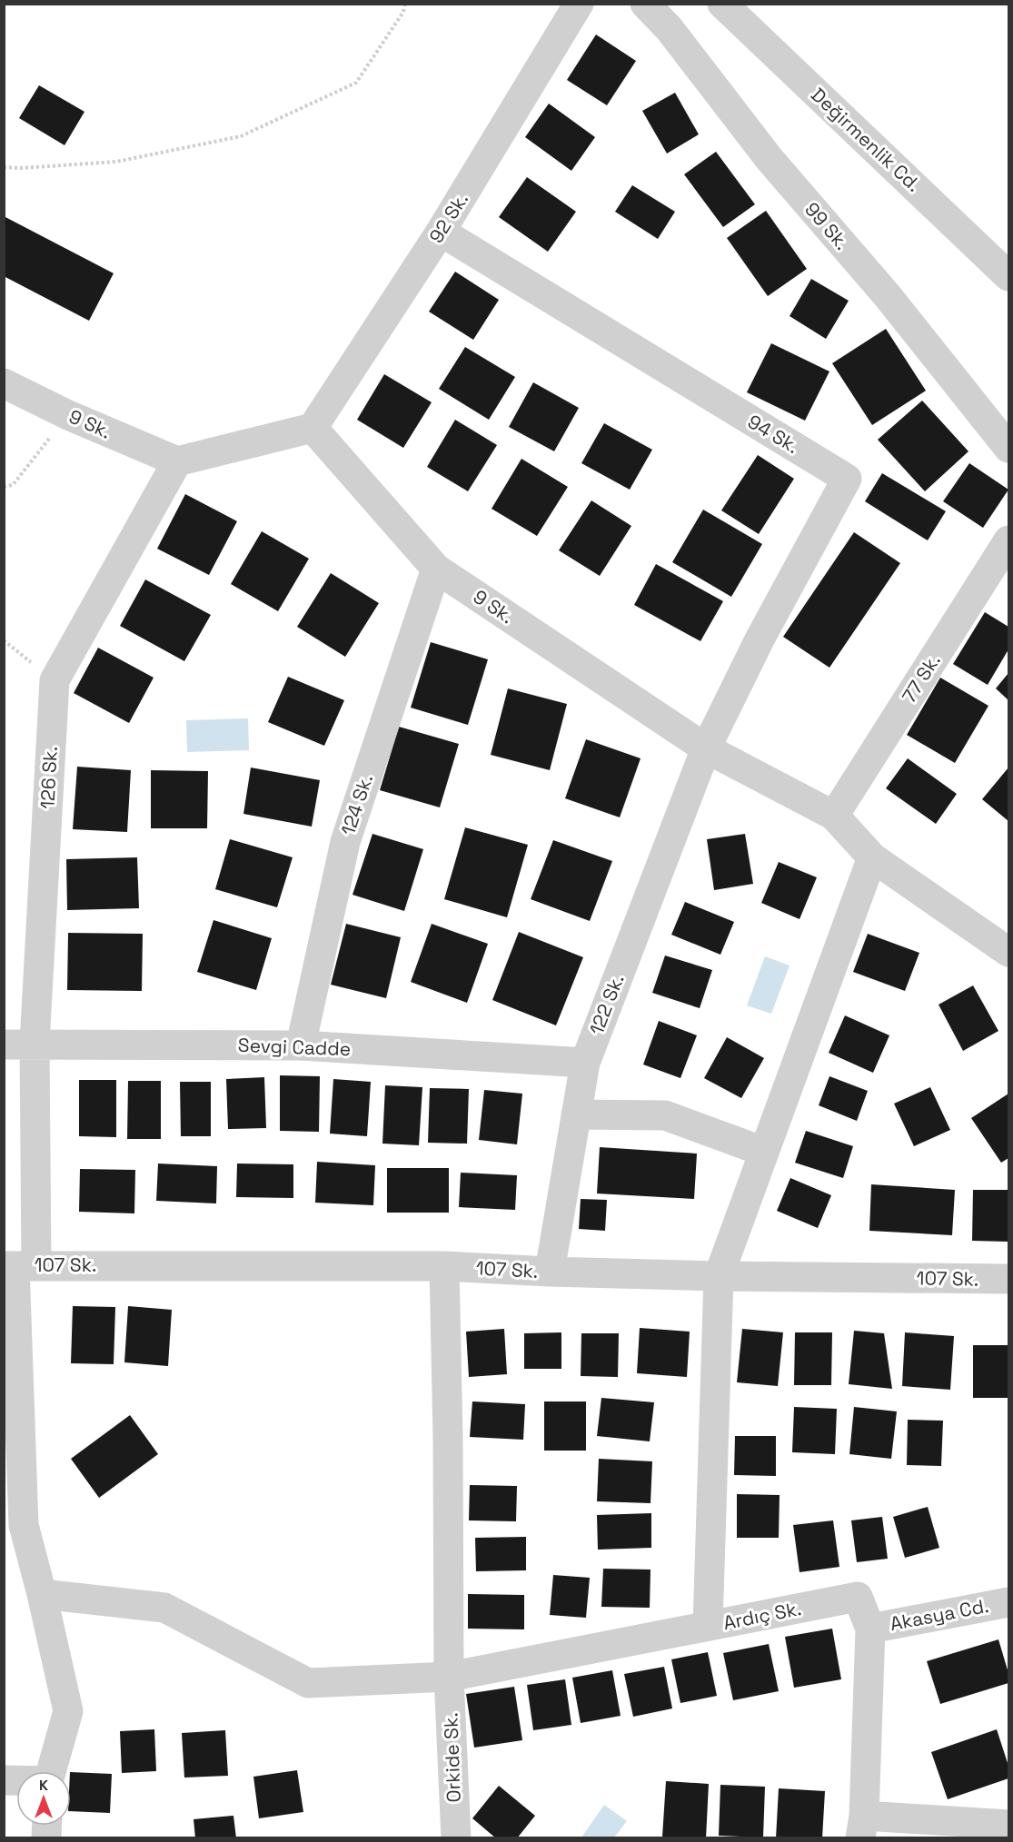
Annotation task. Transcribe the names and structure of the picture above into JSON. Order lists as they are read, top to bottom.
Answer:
{
  "streets": {
    "street": [
      "Değirmenlik Cd.",
      "92 Sk.",
      "99 Sk.",
      "9 Sk.",
      "94 Sk.",
      "77 Sk.",
      "126 Sk.",
      "124 Sk.",
      "122 Sk.",
      "Sevgi Cadde",
      "107 Sk.",
      "Akasya Cd.",
      "Ardıç Sk.",
      "Orkide Sk."
    ]
  },
  "crossings": [
    ["92 Sk.", "9 Sk."],
    ["92 Sk.", "94 Sk."],
    ["9 Sk.", "94 Sk."],
    ["9 Sk.", "77 Sk."],
    ["9 Sk.", "126 Sk."],
    ["9 Sk.", "124 Sk."],
    ["9 Sk.", "122 Sk."],
    ["94 Sk.", "122 Sk."],
    ["126 Sk.", "Sevgi Cadde"],
    ["126 Sk.", "107 Sk."],
    ["126 Sk.", "Ardıç Sk."],
    ["124 Sk.", "Sevgi Cadde"],
    ["122 Sk.", "Sevgi Cadde"],
    ["122 Sk.", "107 Sk."],
    ["107 Sk.", "Orkide Sk."],
    ["Akasya Cd.", "Ardıç Sk."],
    ["Ardıç Sk.", "Orkide Sk."]
  ],
  "north": "top"
}
